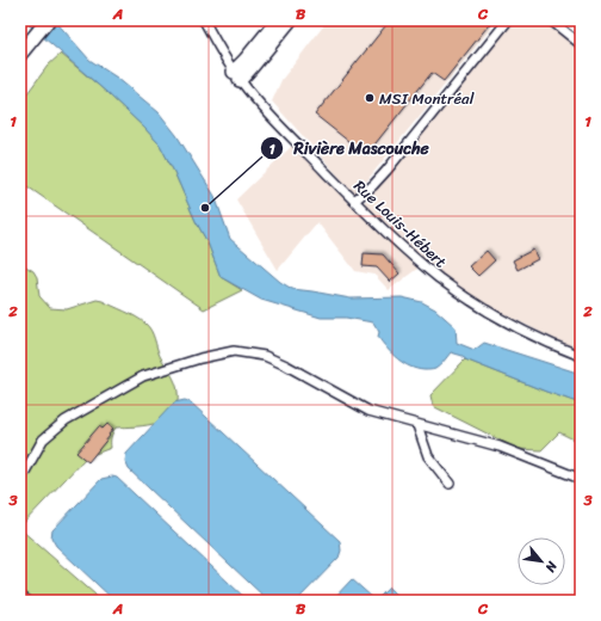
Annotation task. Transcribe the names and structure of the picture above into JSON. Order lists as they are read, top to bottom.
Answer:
{
  "streets": {
    "street": ["Rue Louis-Hébert"]
  },
  "places": ["MSI Montréal", "Rivière Mascouche"],
  "north": "bottom right",
  "grid": {
    "columns": ["A", "B", "C"],
    "rows": ["1", "2", "3"]
  }
}
